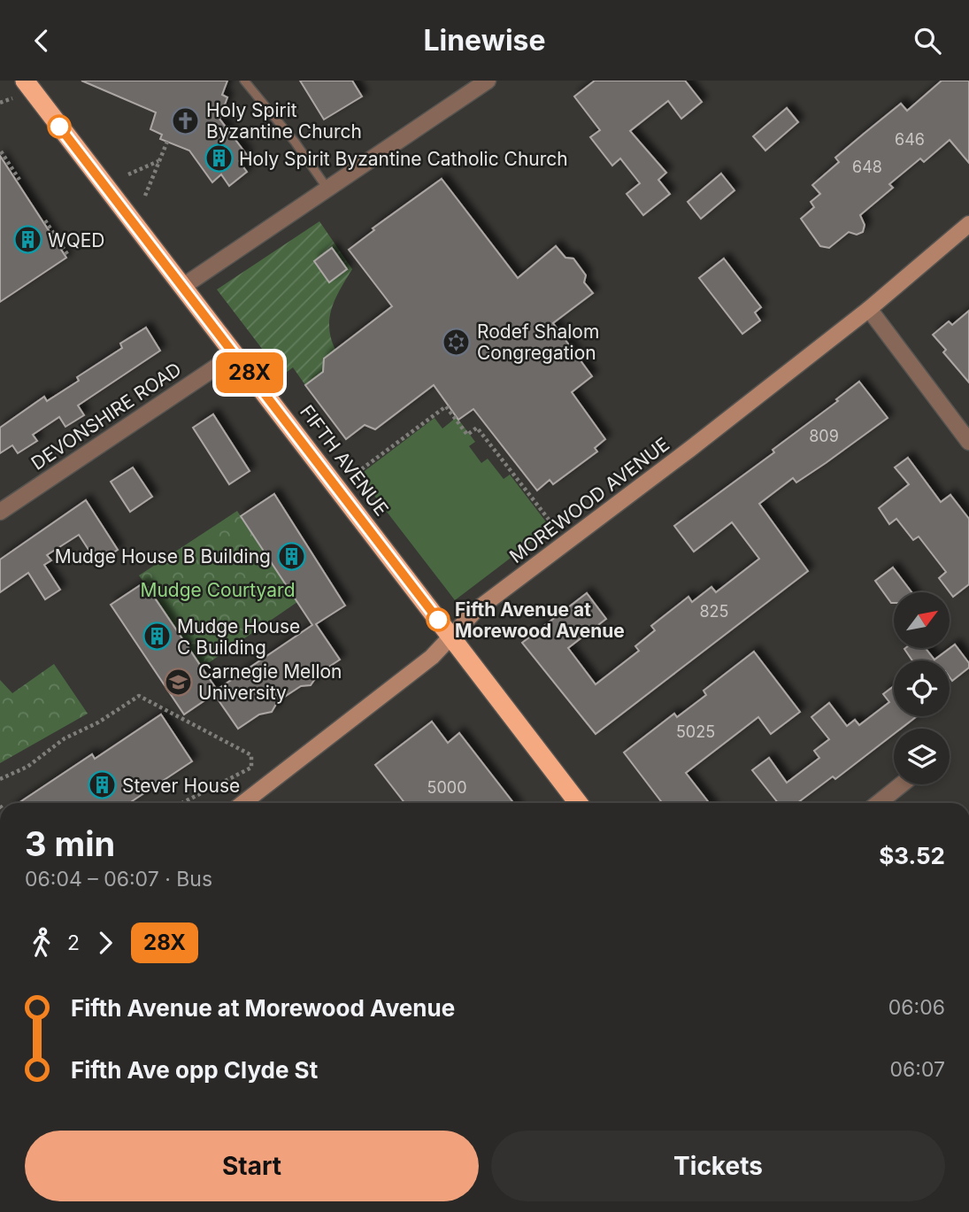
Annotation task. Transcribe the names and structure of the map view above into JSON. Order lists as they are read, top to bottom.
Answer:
{
  "streets": {
    "highway": ["FIFTH AVENUE"],
    "main road": ["MOREWOOD AVENUE"],
    "street": ["DEVONSHIRE ROAD"]
  },
  "crossings": [
    ["DEVONSHIRE ROAD", "FIFTH AVENUE"],
    ["FIFTH AVENUE", "MOREWOOD AVENUE"]
  ],
  "parks": ["Mudge Courtyard"],
  "places": {
    "church": ["Holy Spirit Byzantine Church"],
    "building": [
      "Holy Spirit Byzantine Catholic Church",
      "WQED",
      "Mudge House B Building",
      "Mudge House C Building",
      "Stever House"
    ],
    "synagogue": ["Rodef Shalom Congregation"],
    "other": ["Fifth Avenue at Morewood Avenue"],
    "school or university": ["Carnegie Mellon University"]
  },
  "lines": ["bus line 28X"],
  "house_numbers": [
    "646",
    "648",
    "809",
    "825",
    "5025",
    "5000"
  ],
  "north": "top right",
  "page": {
    "header": "Linewise",
    "on_map": "28X",
    "heading": ["3 min", "06:04 – 06:07 · Bus", "$3.52"],
    "legs": ["2", "28X"],
    "list": [
      {
        "name": "Fifth Avenue at Morewood Avenue",
        "value": "06:06"
      },
      {
        "name": "Fifth Ave opp Clyde St",
        "value": "06:07"
      }
    ],
    "buttons": ["Start", "Tickets"]
  }
}
